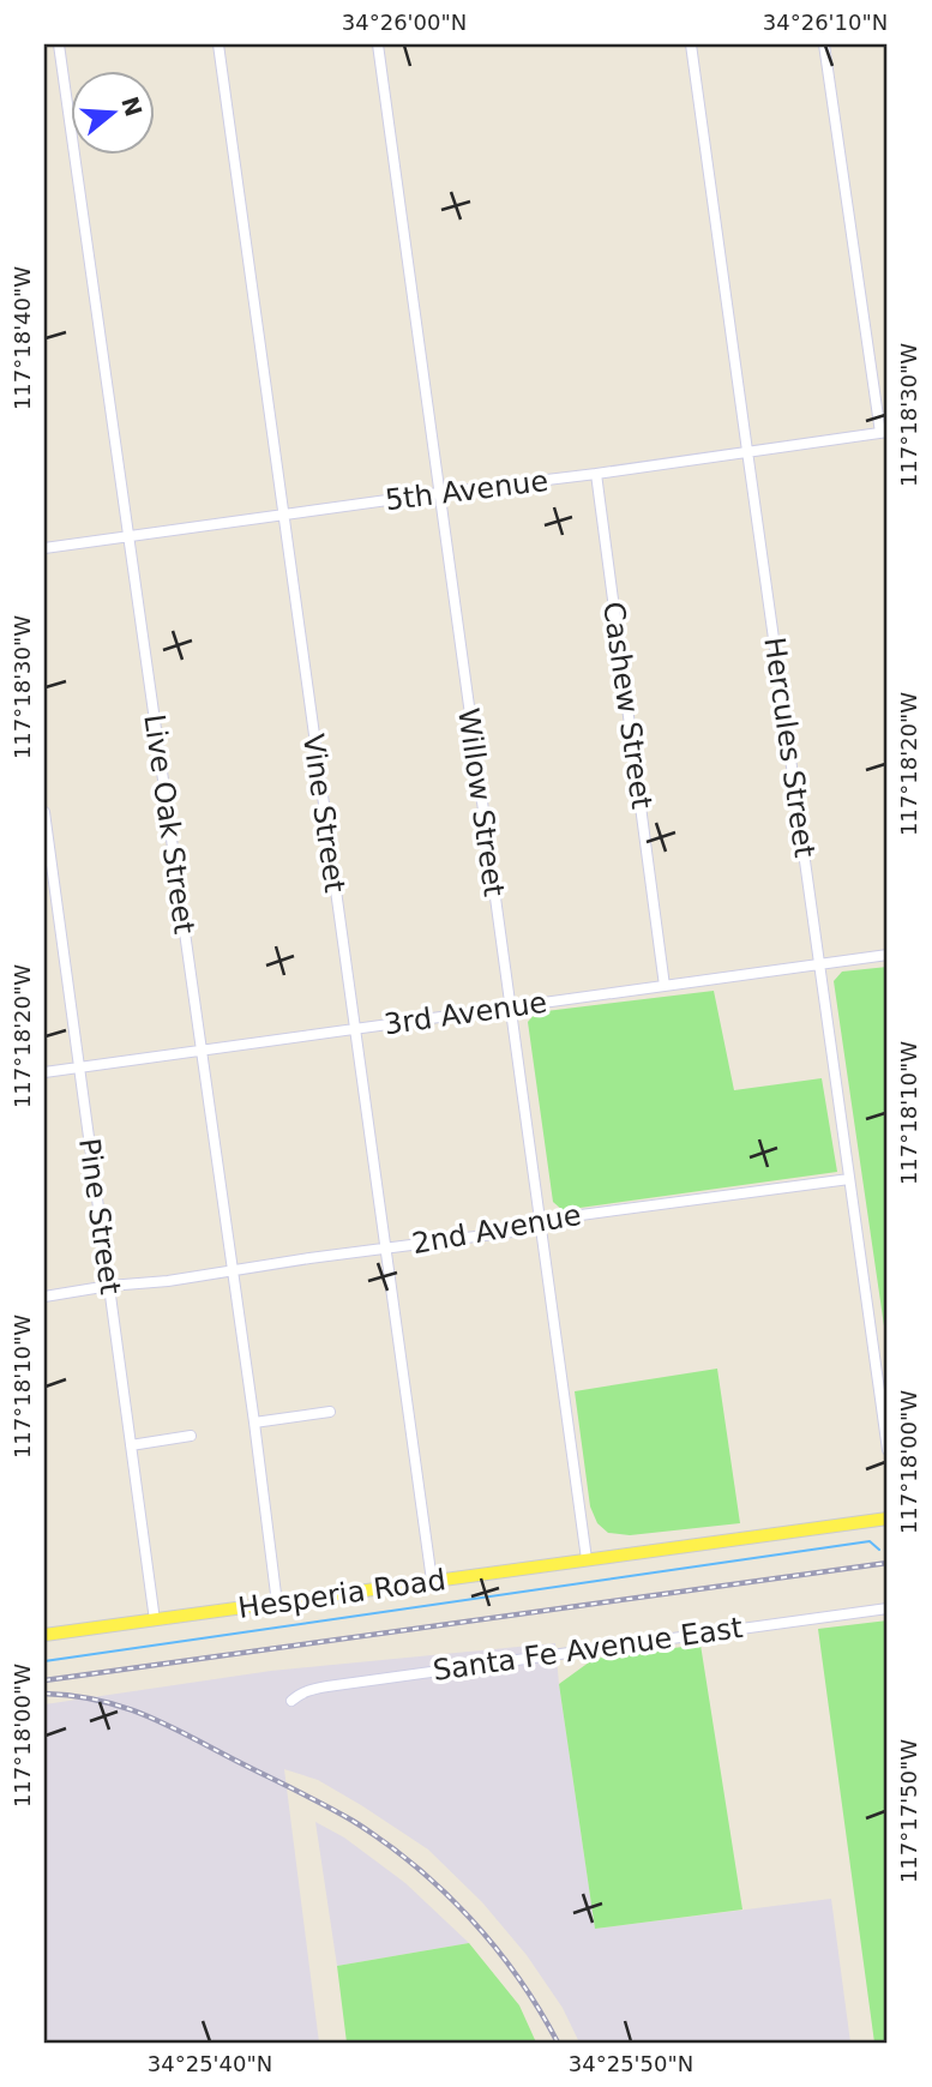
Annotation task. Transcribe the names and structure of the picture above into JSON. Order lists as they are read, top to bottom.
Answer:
{
  "streets": {
    "main road": ["Hesperia Road"],
    "street": [
      "5th Avenue",
      "Cashew Street",
      "Hercules Street",
      "Willow Street",
      "Vine Street",
      "Live Oak Street",
      "3rd Avenue",
      "Pine Street",
      "2nd Avenue",
      "Santa Fe Avenue East"
    ]
  },
  "crossings": [
    ["5th Avenue", "Cashew Street"],
    ["5th Avenue", "Hercules Street"],
    ["5th Avenue", "Willow Street"],
    ["5th Avenue", "Vine Street"],
    ["5th Avenue", "Live Oak Street"],
    ["Cashew Street", "3rd Avenue"],
    ["Hercules Street", "3rd Avenue"],
    ["Hercules Street", "2nd Avenue"],
    ["Willow Street", "3rd Avenue"],
    ["Willow Street", "2nd Avenue"],
    ["Willow Street", "Hesperia Road"],
    ["Vine Street", "3rd Avenue"],
    ["Vine Street", "2nd Avenue"],
    ["Vine Street", "Hesperia Road"],
    ["Live Oak Street", "3rd Avenue"],
    ["Live Oak Street", "2nd Avenue"],
    ["Live Oak Street", "Hesperia Road"],
    ["3rd Avenue", "Pine Street"],
    ["Pine Street", "2nd Avenue"],
    ["Pine Street", "Hesperia Road"]
  ],
  "north": "right",
  "coordinates": [
    "34°26'00\"N",
    "34°26'10\"N",
    "117°18'40\"W",
    "117°18'30\"W",
    "117°18'20\"W",
    "117°18'10\"W",
    "117°18'00\"W",
    "117°17'50\"W",
    "34°25'40\"N",
    "34°25'50\"N"
  ]
}
